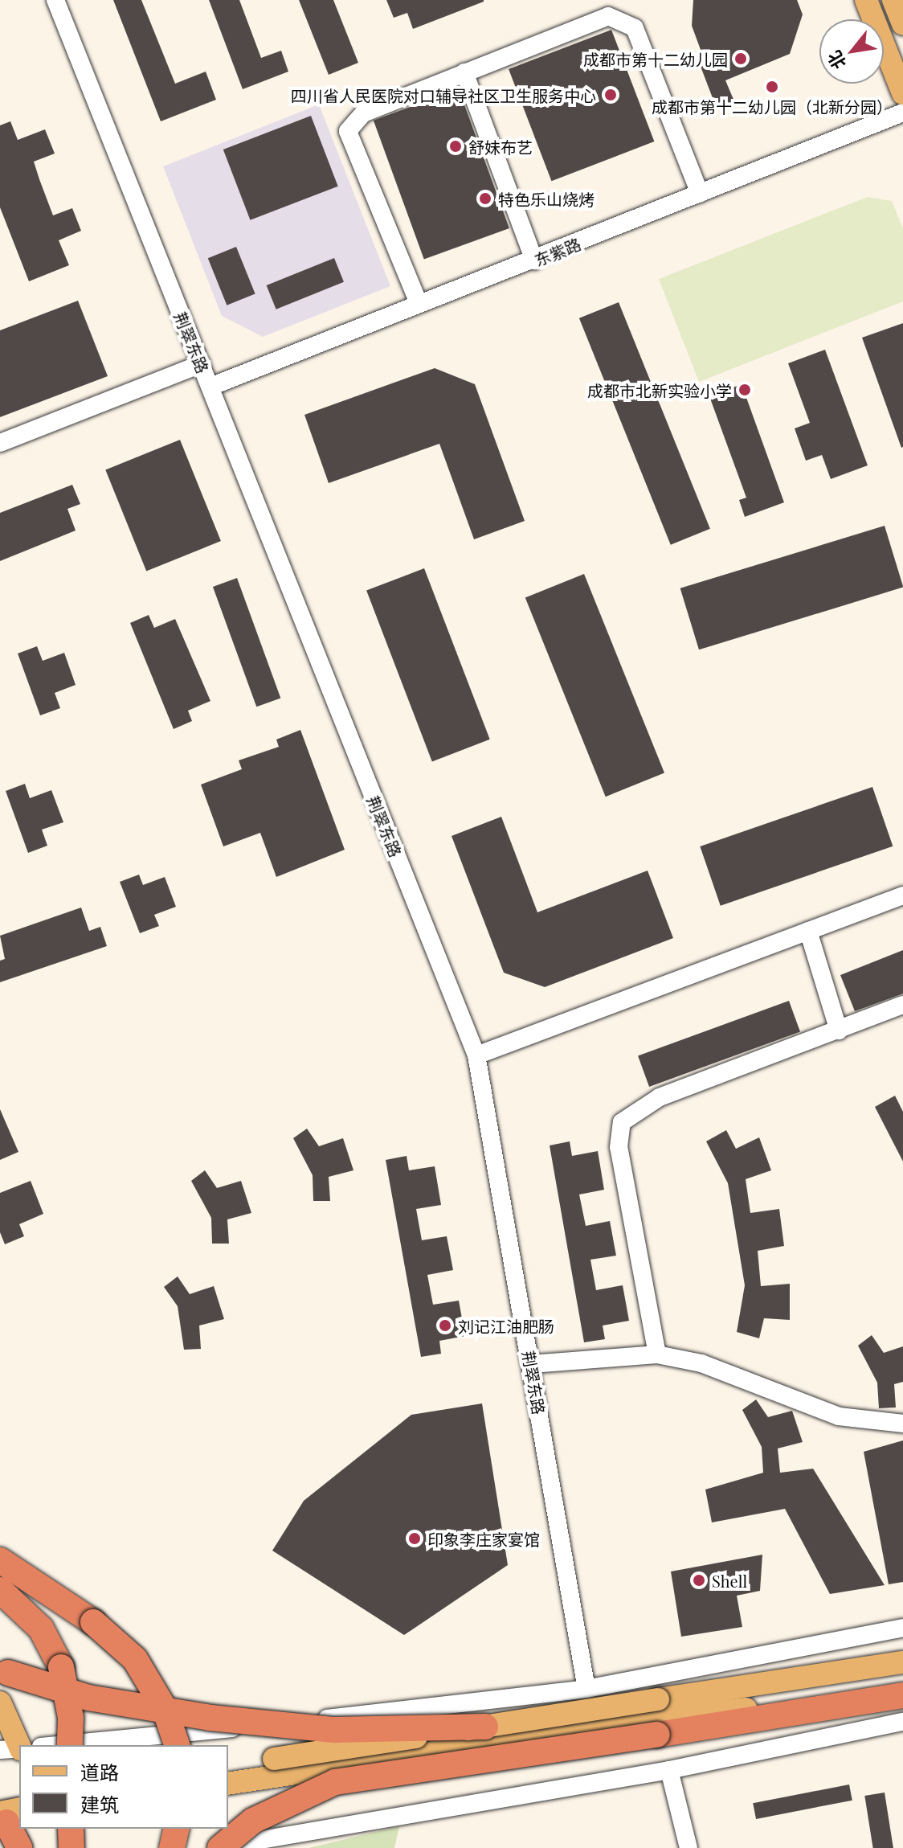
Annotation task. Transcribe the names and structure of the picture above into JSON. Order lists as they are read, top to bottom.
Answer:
{
  "streets": {
    "street": ["东紫路", "荆翠东路"]
  },
  "crossings": [
    ["东紫路", "荆翠东路"]
  ],
  "places": [
    "成都市第十二幼儿园",
    "成都市第十二幼儿园（北新分园）",
    "四川省人民医院对口辅导社区卫生服务中心",
    "舒妹布艺",
    "特色乐山烧烤",
    "成都市北新实验小学",
    "刘记江油肥肠",
    "印象李庄家宴馆",
    "Shell"
  ],
  "legend": ["道路", "建筑"],
  "north": "bottom left"
}
